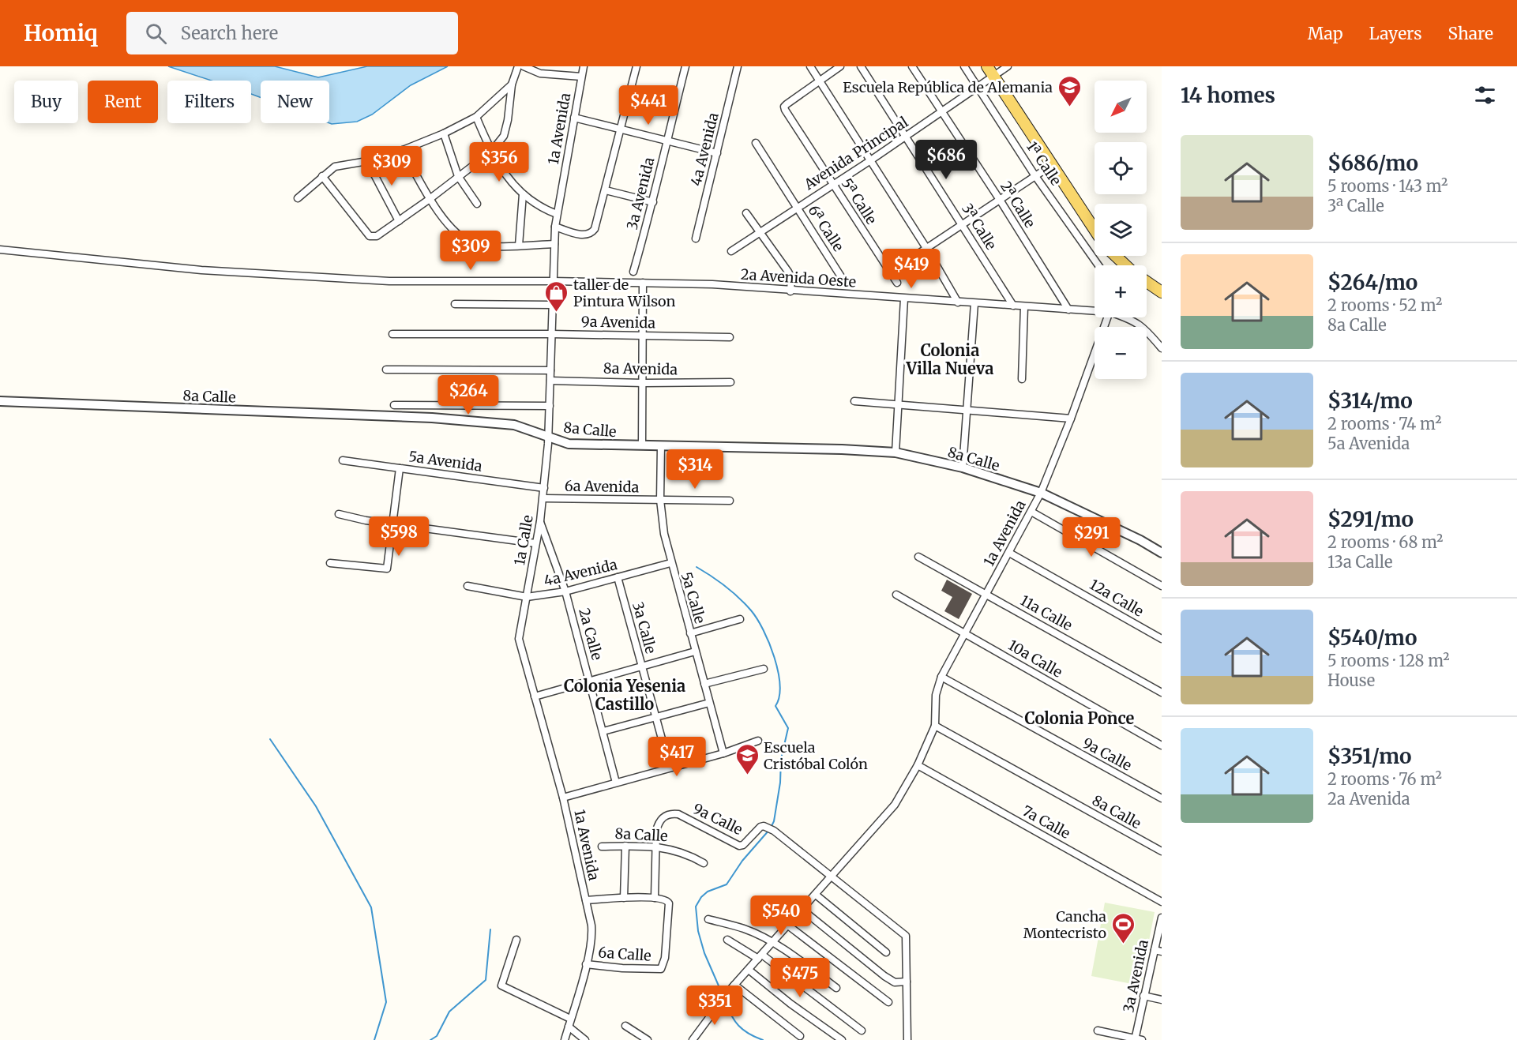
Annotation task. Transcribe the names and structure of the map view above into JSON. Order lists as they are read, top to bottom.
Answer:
{
  "streets": {
    "street": [
      "1a Avenida",
      "4a Avenida",
      "Avenida Principal",
      "1ª Calle",
      "3a Avenida",
      "5ª Calle",
      "2ª Calle",
      "3ª Calle",
      "6ª Calle",
      "2a Avenida Oeste",
      "9a Avenida",
      "8a Avenida",
      "8a Calle",
      "5a Avenida",
      "6a Avenida",
      "1a Calle",
      "5a Calle",
      "12a Calle",
      "11a Calle",
      "3a Calle",
      "2a Calle",
      "10a Calle",
      "9a Calle",
      "7a Calle",
      "6a Calle"
    ]
  },
  "crossings": [
    ["1a Avenida", "2a Avenida Oeste"],
    ["1a Avenida", "8a Calle"],
    ["1a Avenida", "1a Calle"],
    ["1a Avenida", "5a Calle"],
    ["1a Avenida", "12a Calle"],
    ["1a Avenida", "11a Calle"],
    ["1a Avenida", "3a Calle"],
    ["1a Avenida", "2a Calle"],
    ["1a Avenida", "10a Calle"],
    ["1a Avenida", "9a Calle"],
    ["1a Avenida", "7a Calle"],
    ["1a Avenida", "6a Calle"],
    ["4a Avenida", "1a Calle"],
    ["4a Avenida", "5a Calle"],
    ["4a Avenida", "3a Calle"],
    ["4a Avenida", "2a Calle"],
    ["Avenida Principal", "1ª Calle"],
    ["Avenida Principal", "5ª Calle"],
    ["Avenida Principal", "2ª Calle"],
    ["Avenida Principal", "3ª Calle"],
    ["Avenida Principal", "6ª Calle"],
    ["2ª Calle", "2a Avenida Oeste"],
    ["3ª Calle", "2a Avenida Oeste"],
    ["2a Avenida Oeste", "1a Calle"],
    ["9a Avenida", "1a Calle"],
    ["8a Avenida", "1a Calle"],
    ["8a Calle", "1a Calle"],
    ["8a Calle", "5a Calle"],
    ["8a Calle", "9a Calle"],
    ["5a Avenida", "1a Calle"],
    ["6a Avenida", "1a Calle"],
    ["6a Avenida", "5a Calle"],
    ["1a Calle", "2a Calle"]
  ],
  "districts": ["Colonia Villa Nueva", "Colonia Yesenia Castillo", "Colonia Ponce"],
  "places": {
    "school or university": ["Escuela República de Alemania", "Escuela Cristóbal Colón"],
    "shop": ["taller de Pintura Wilson"],
    "sports": ["Cancha Montecristo"]
  },
  "north": "bottom left",
  "page": {
    "header": "Homiq",
    "search": "Search here",
    "nav": ["Map", "Layers", "Share"],
    "heading": "14 homes",
    "map_buttons": ["+", "−"],
    "chip": [
      "Buy",
      "Rent",
      "Filters",
      "New"
    ],
    "price": [
      "$441",
      "$686",
      "$356",
      "$309",
      "$309",
      "$419",
      "$264",
      "$314",
      "$598",
      "$291",
      "$417",
      "$540",
      "$475",
      "$351"
    ],
    "list": [
      {
        "name": "$686/mo",
        "note": "5 rooms · 143 m² · 3ª Calle"
      },
      {
        "name": "$264/mo",
        "note": "2 rooms · 52 m² · 8a Calle"
      },
      {
        "name": "$314/mo",
        "note": "2 rooms · 74 m² · 5a Avenida"
      },
      {
        "name": "$291/mo",
        "note": "2 rooms · 68 m² · 13a Calle"
      },
      {
        "name": "$540/mo",
        "note": "5 rooms · 128 m² · House"
      },
      {
        "name": "$351/mo",
        "note": "2 rooms · 76 m² · 2a Avenida"
      }
    ]
  }
}
